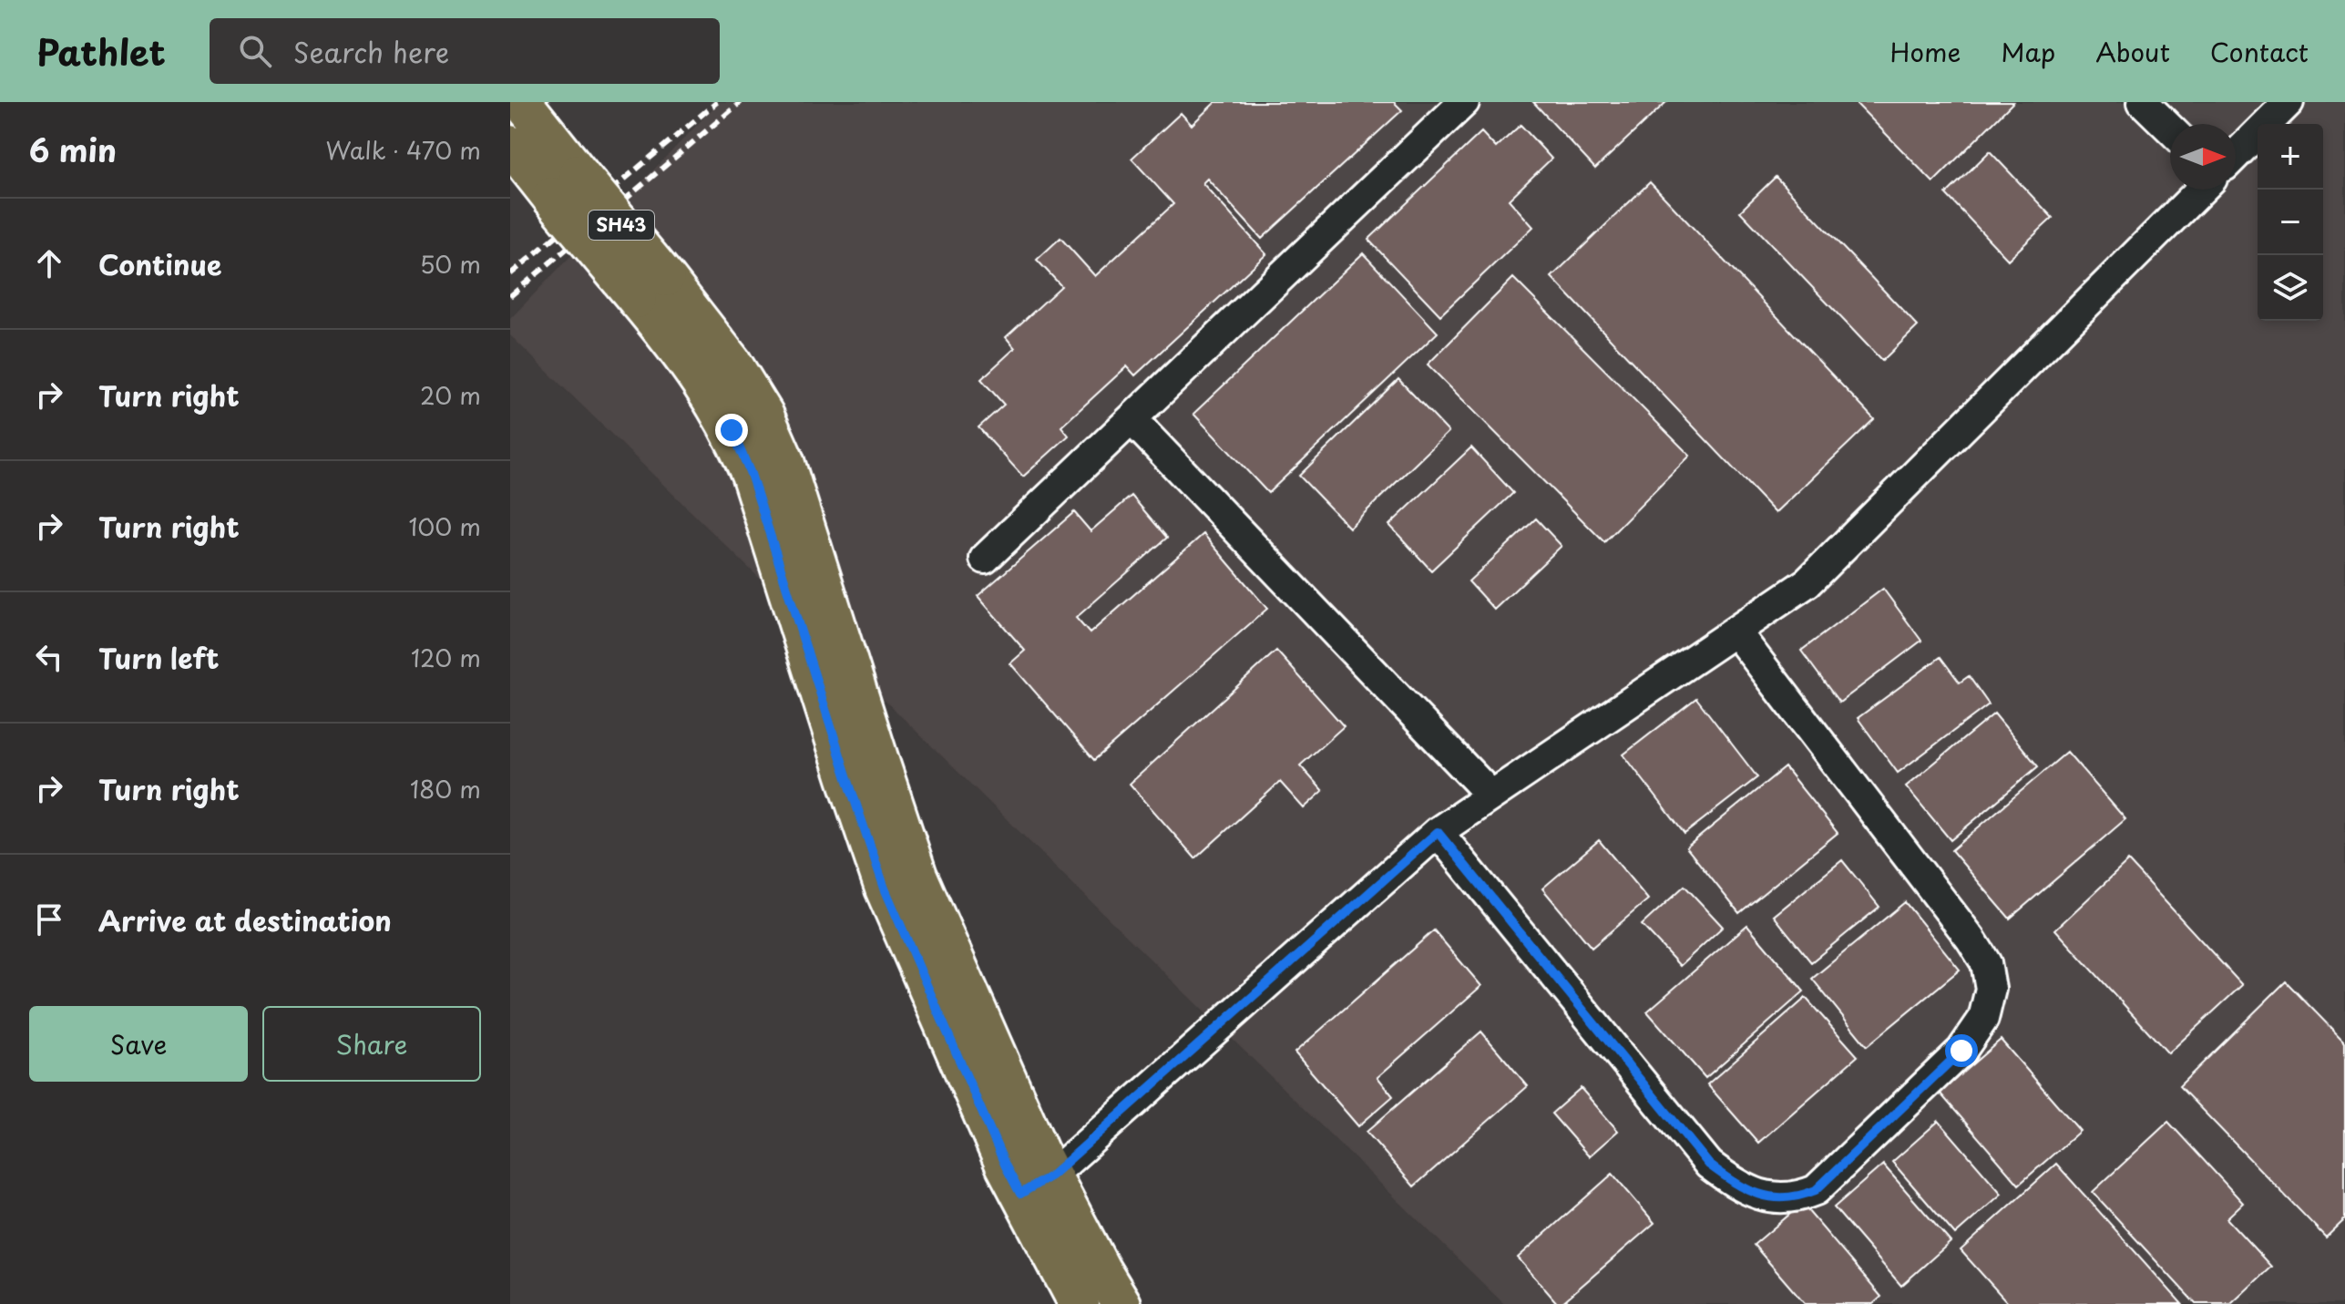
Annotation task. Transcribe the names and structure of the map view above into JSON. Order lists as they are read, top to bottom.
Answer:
{
  "streets": {
    "main road": ["SH43"]
  },
  "north": "right",
  "page": {
    "header": "Pathlet",
    "search": "Search here",
    "nav": [
      "Home",
      "Map",
      "About",
      "Contact"
    ],
    "heading": ["6 min", "Walk · 470 m"],
    "map_buttons": ["+", "−"],
    "list": [
      ["Continue", "50 m"],
      ["Turn right", "20 m"],
      ["Turn right", "100 m"],
      ["Turn left", "120 m"],
      ["Turn right", "180 m"],
      "Arrive at destination"
    ],
    "buttons": ["Save", "Share"]
  }
}
